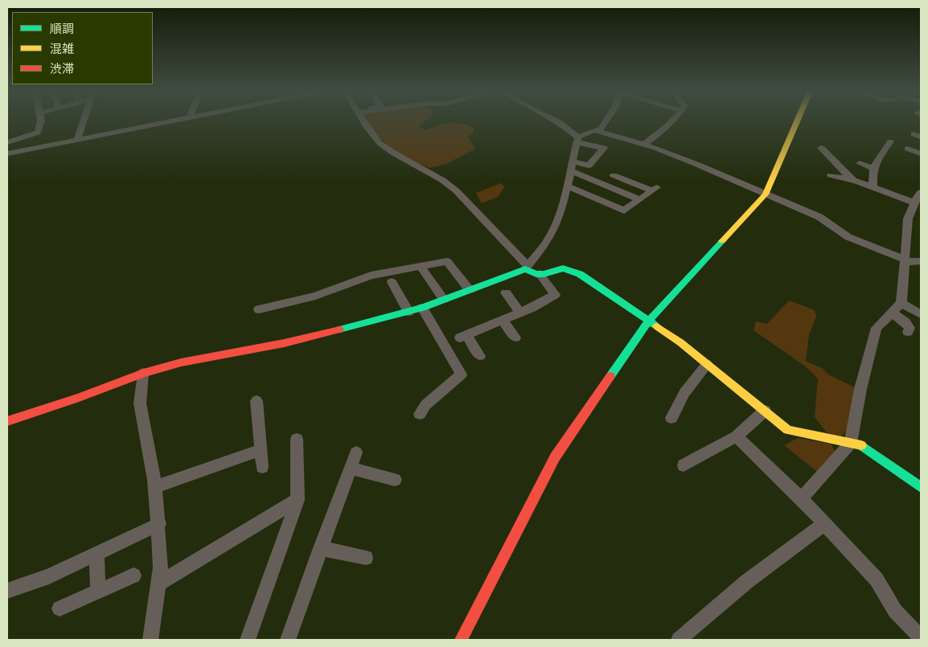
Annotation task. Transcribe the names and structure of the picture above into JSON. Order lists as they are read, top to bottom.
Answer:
{
  "legend": ["順調", "混雑", "渋滞"]
}
